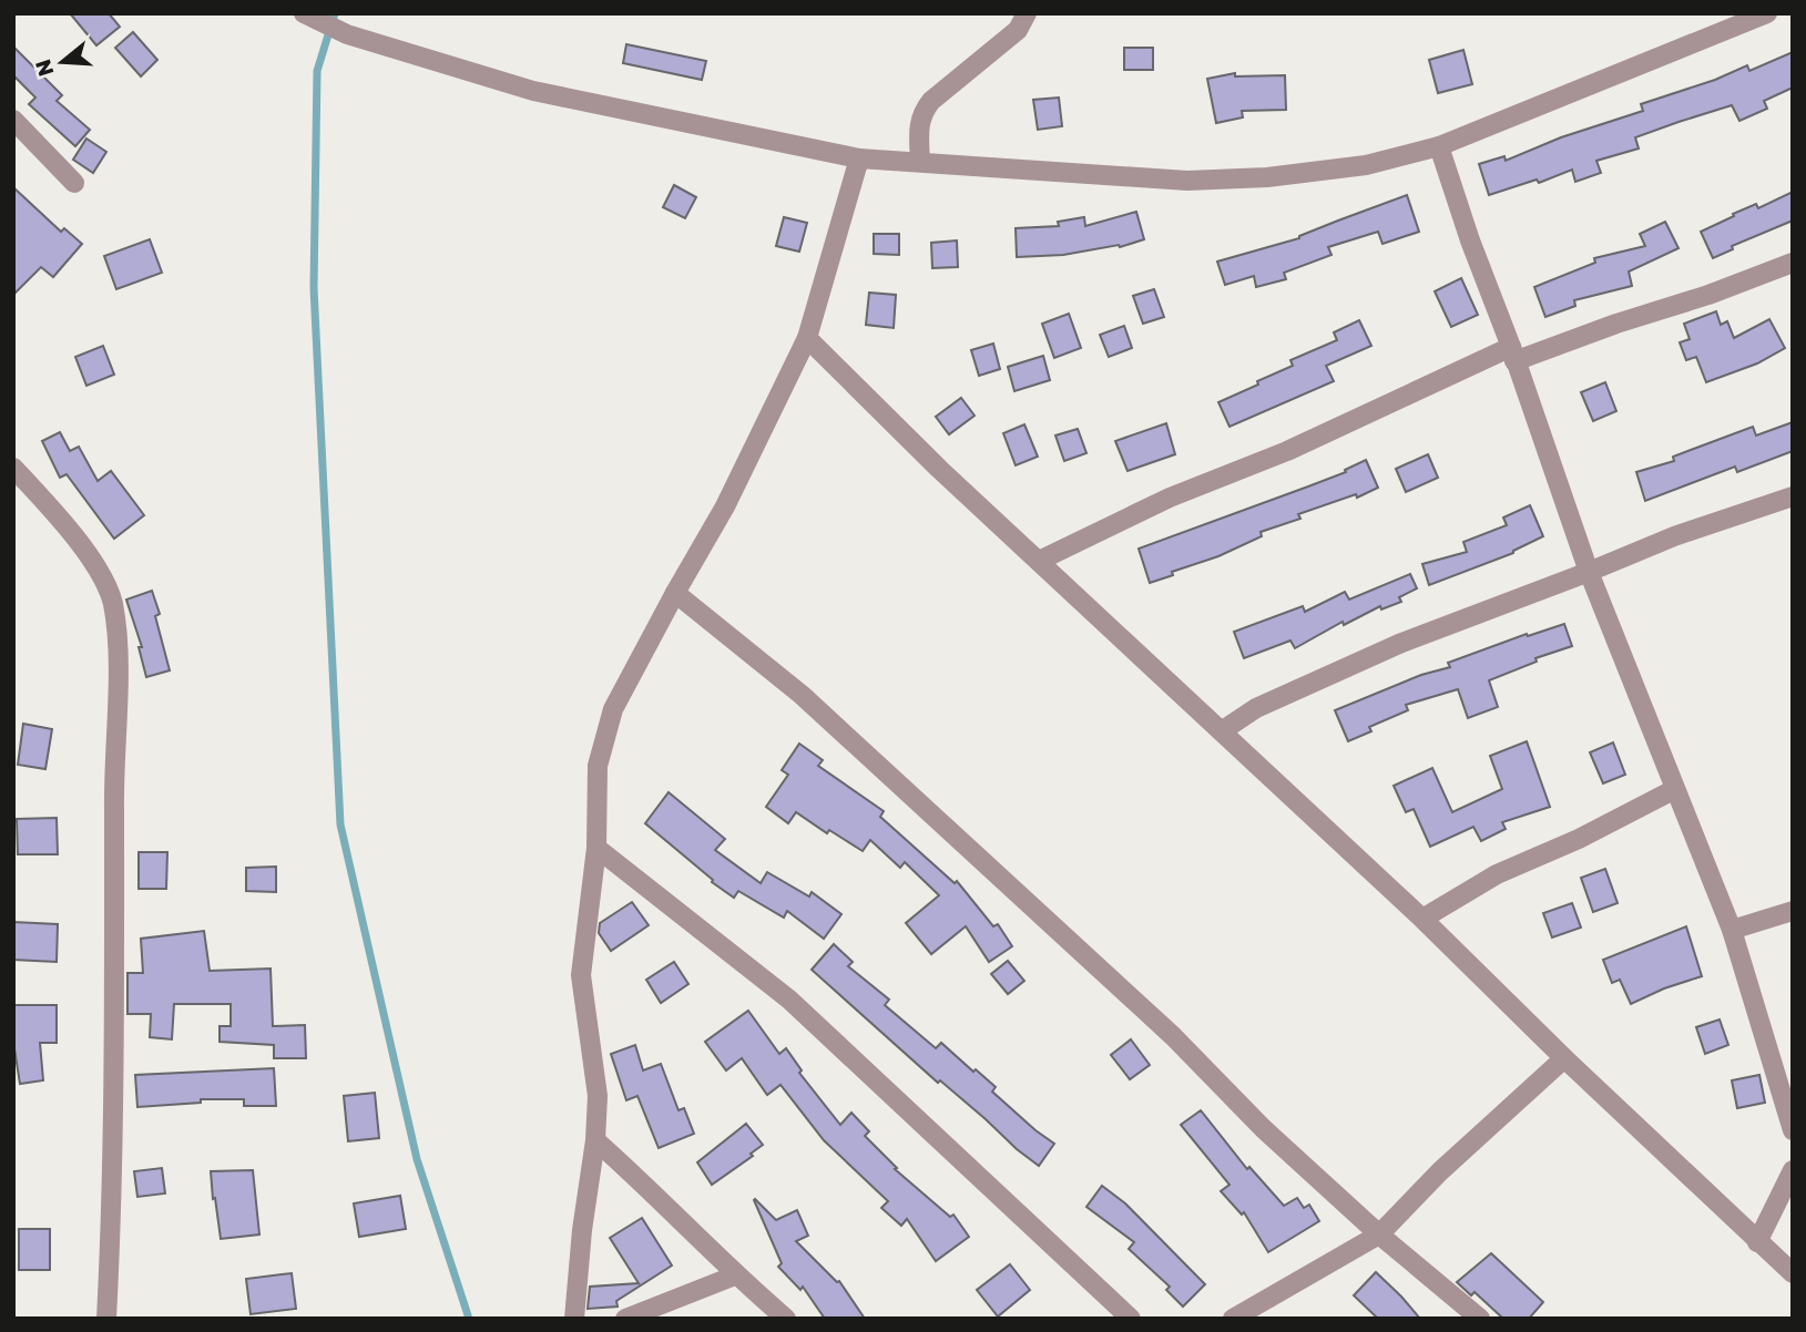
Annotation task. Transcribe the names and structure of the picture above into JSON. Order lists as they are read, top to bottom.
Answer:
{
  "north": "left"
}
